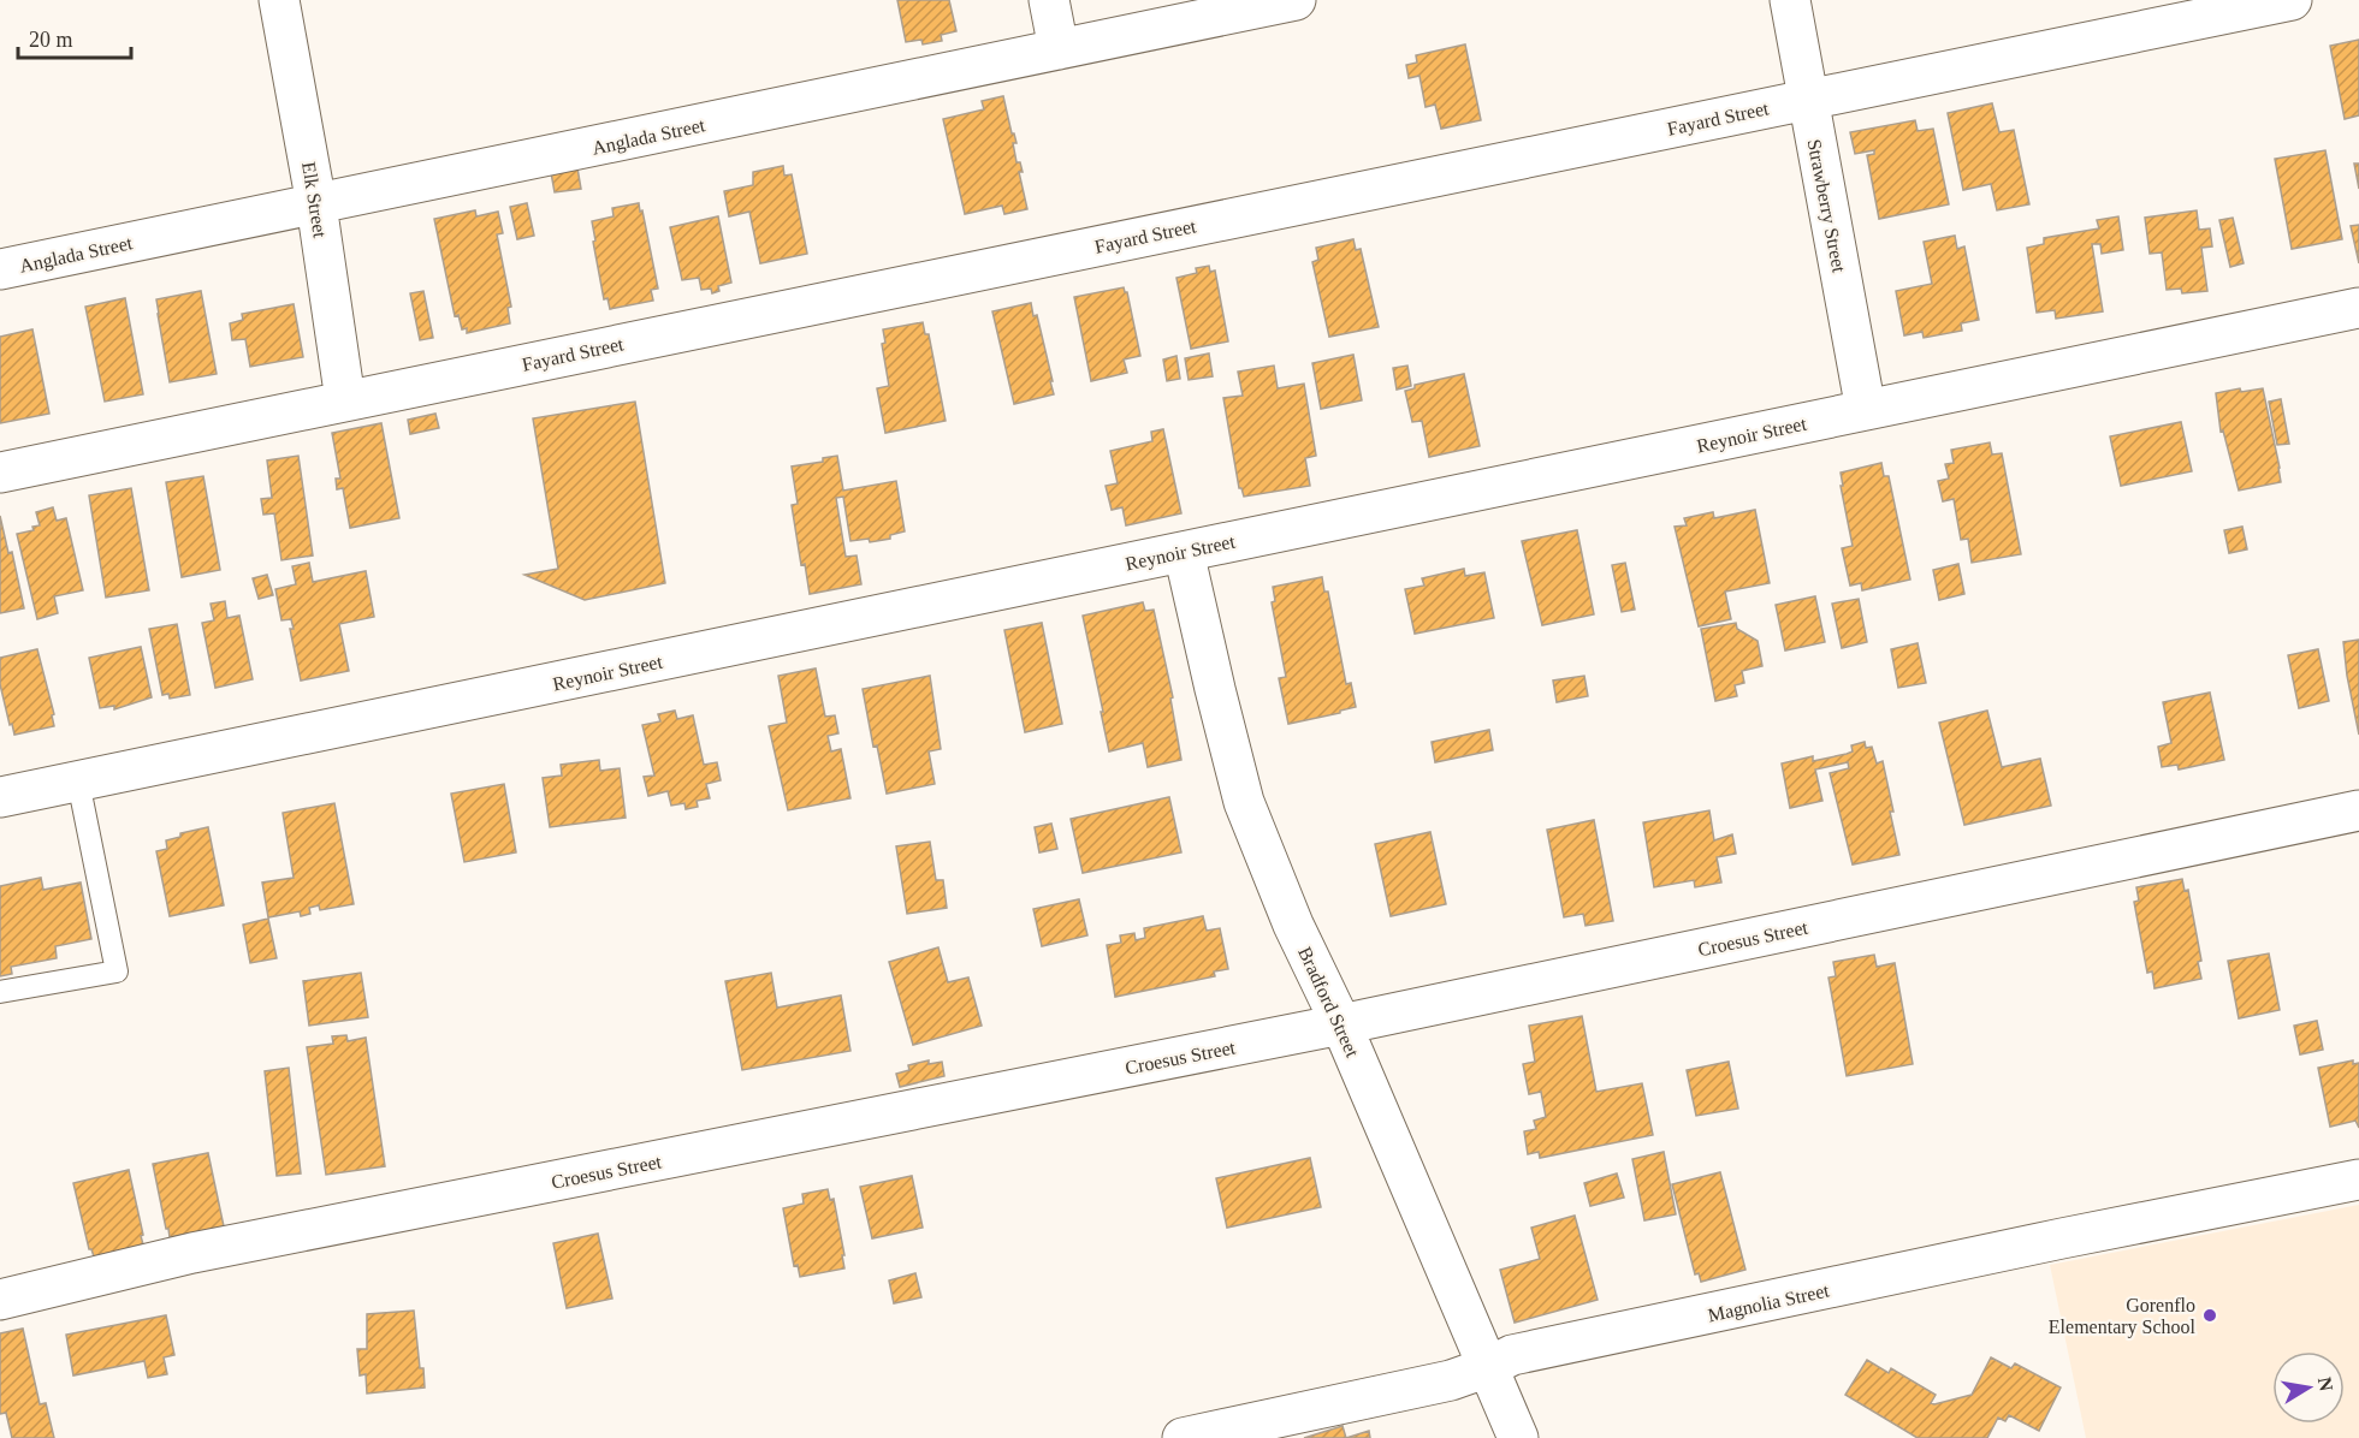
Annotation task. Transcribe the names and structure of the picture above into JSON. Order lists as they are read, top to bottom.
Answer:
{
  "streets": {
    "street": [
      "Fayard Street",
      "Anglada Street",
      "Elk Street",
      "Strawberry Street",
      "Reynoir Street",
      "Croesus Street",
      "Bradford Street",
      "Magnolia Street"
    ]
  },
  "crossings": [
    ["Fayard Street", "Elk Street"],
    ["Fayard Street", "Strawberry Street"],
    ["Anglada Street", "Elk Street"],
    ["Strawberry Street", "Reynoir Street"],
    ["Reynoir Street", "Bradford Street"],
    ["Croesus Street", "Bradford Street"],
    ["Bradford Street", "Magnolia Street"]
  ],
  "places": ["Gorenflo Elementary School"],
  "scale_bar": "20 m",
  "north": "right"
}
